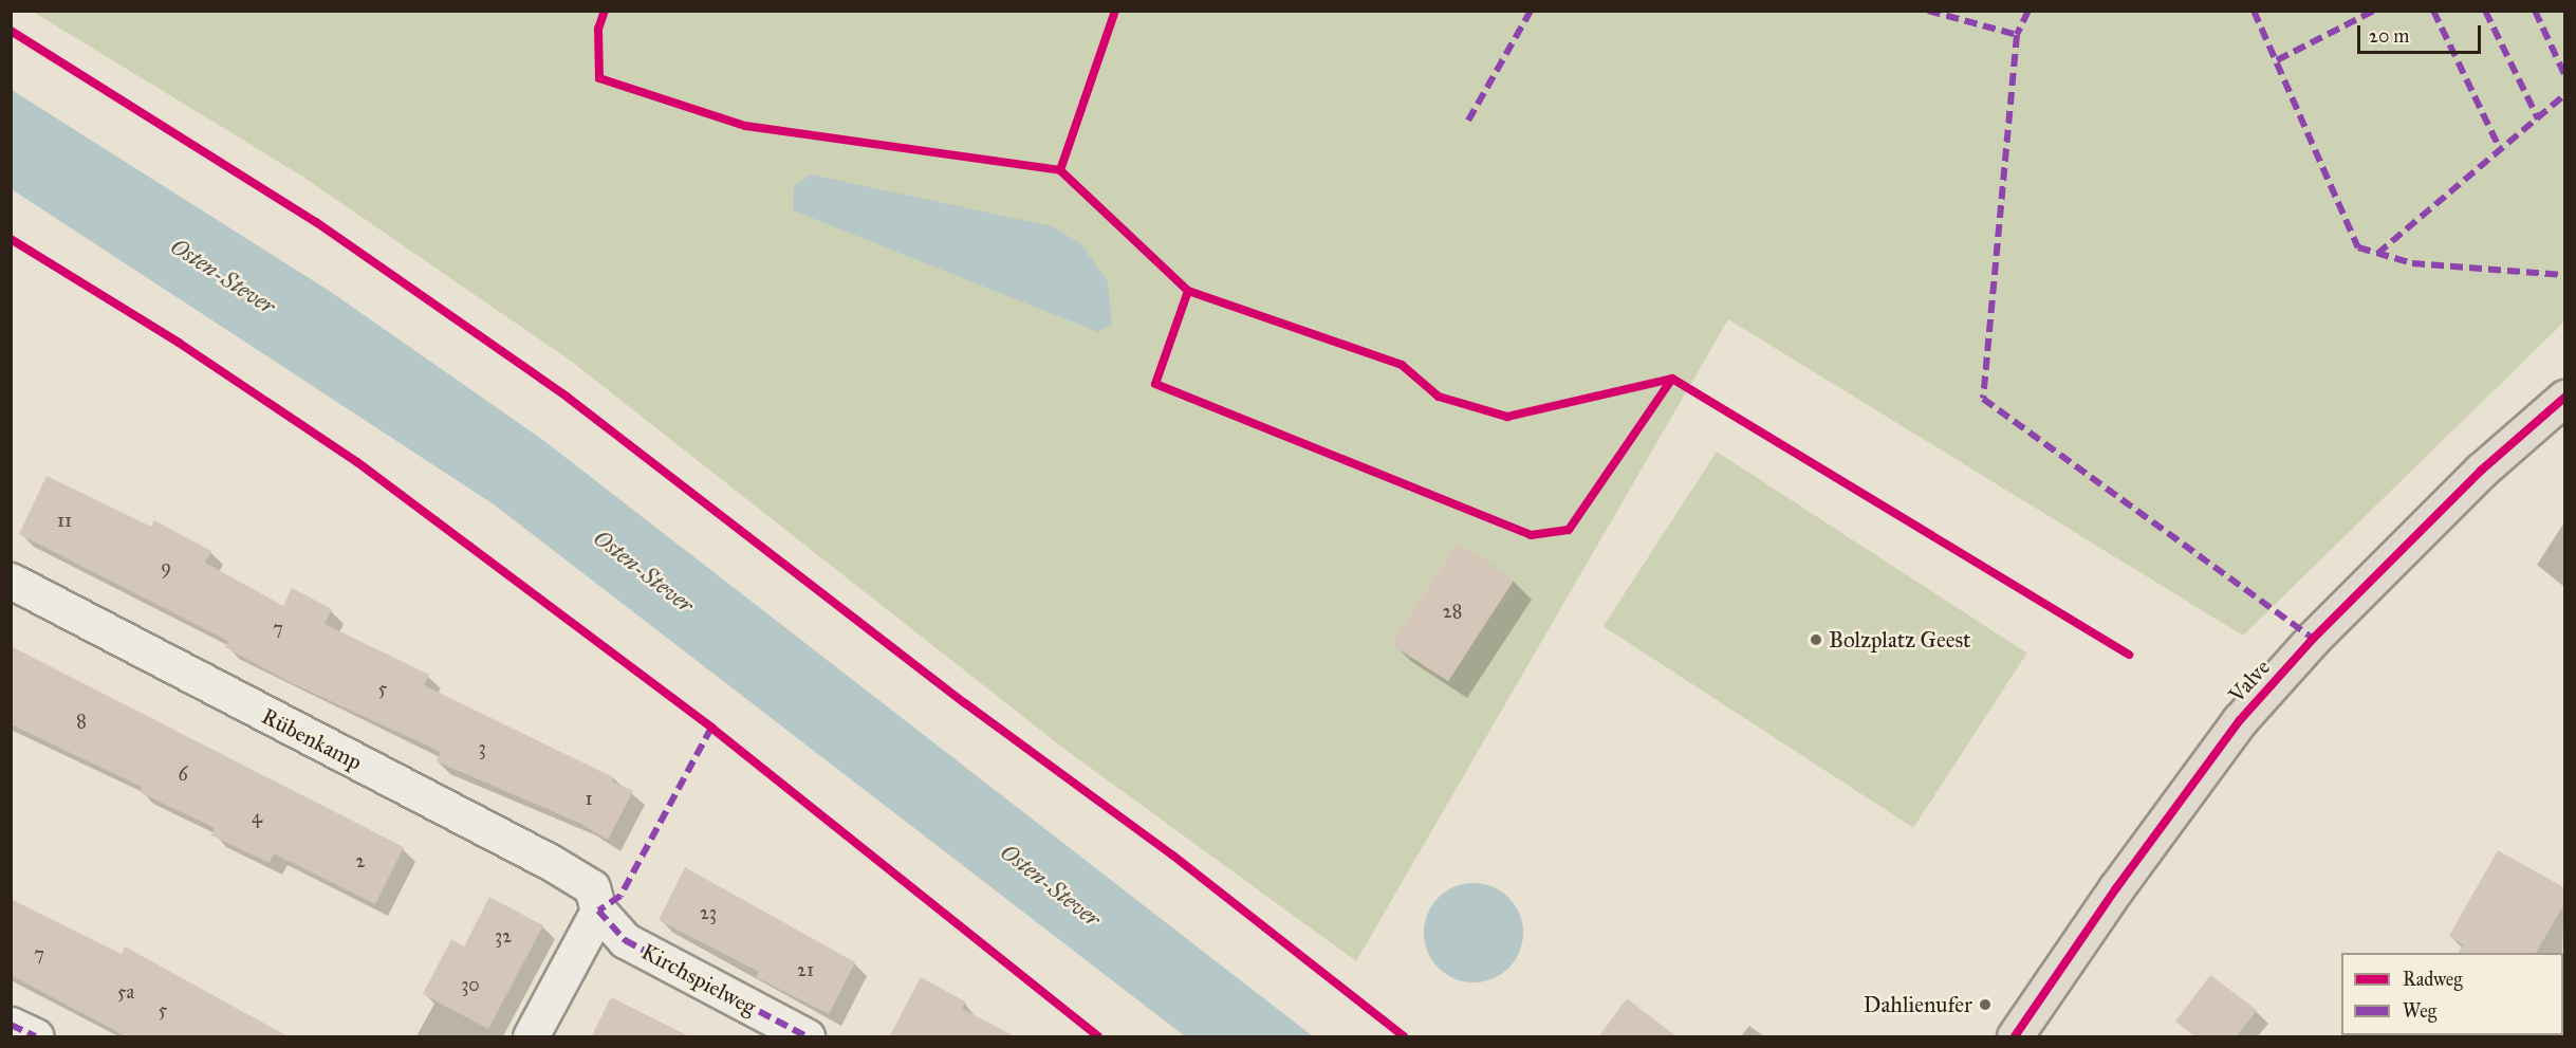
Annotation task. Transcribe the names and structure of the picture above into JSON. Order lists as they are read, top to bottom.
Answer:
{
  "streets": {
    "main road": ["Valve"],
    "street": ["Rübenkamp", "Kirchspielweg"]
  },
  "crossings": [
    ["Rübenkamp", "Kirchspielweg"]
  ],
  "water": ["Osten-Stever"],
  "places": ["Bolzplatz Geest", "Dahlienufer"],
  "house_numbers": [
    "11",
    "9",
    "28",
    "7",
    "5",
    "8",
    "3",
    "6",
    "1",
    "4",
    "2",
    "23",
    "32",
    "7",
    "21",
    "30",
    "5a",
    "5"
  ],
  "legend": ["Radweg", "Weg"],
  "scale_bar": "20 m"
}
